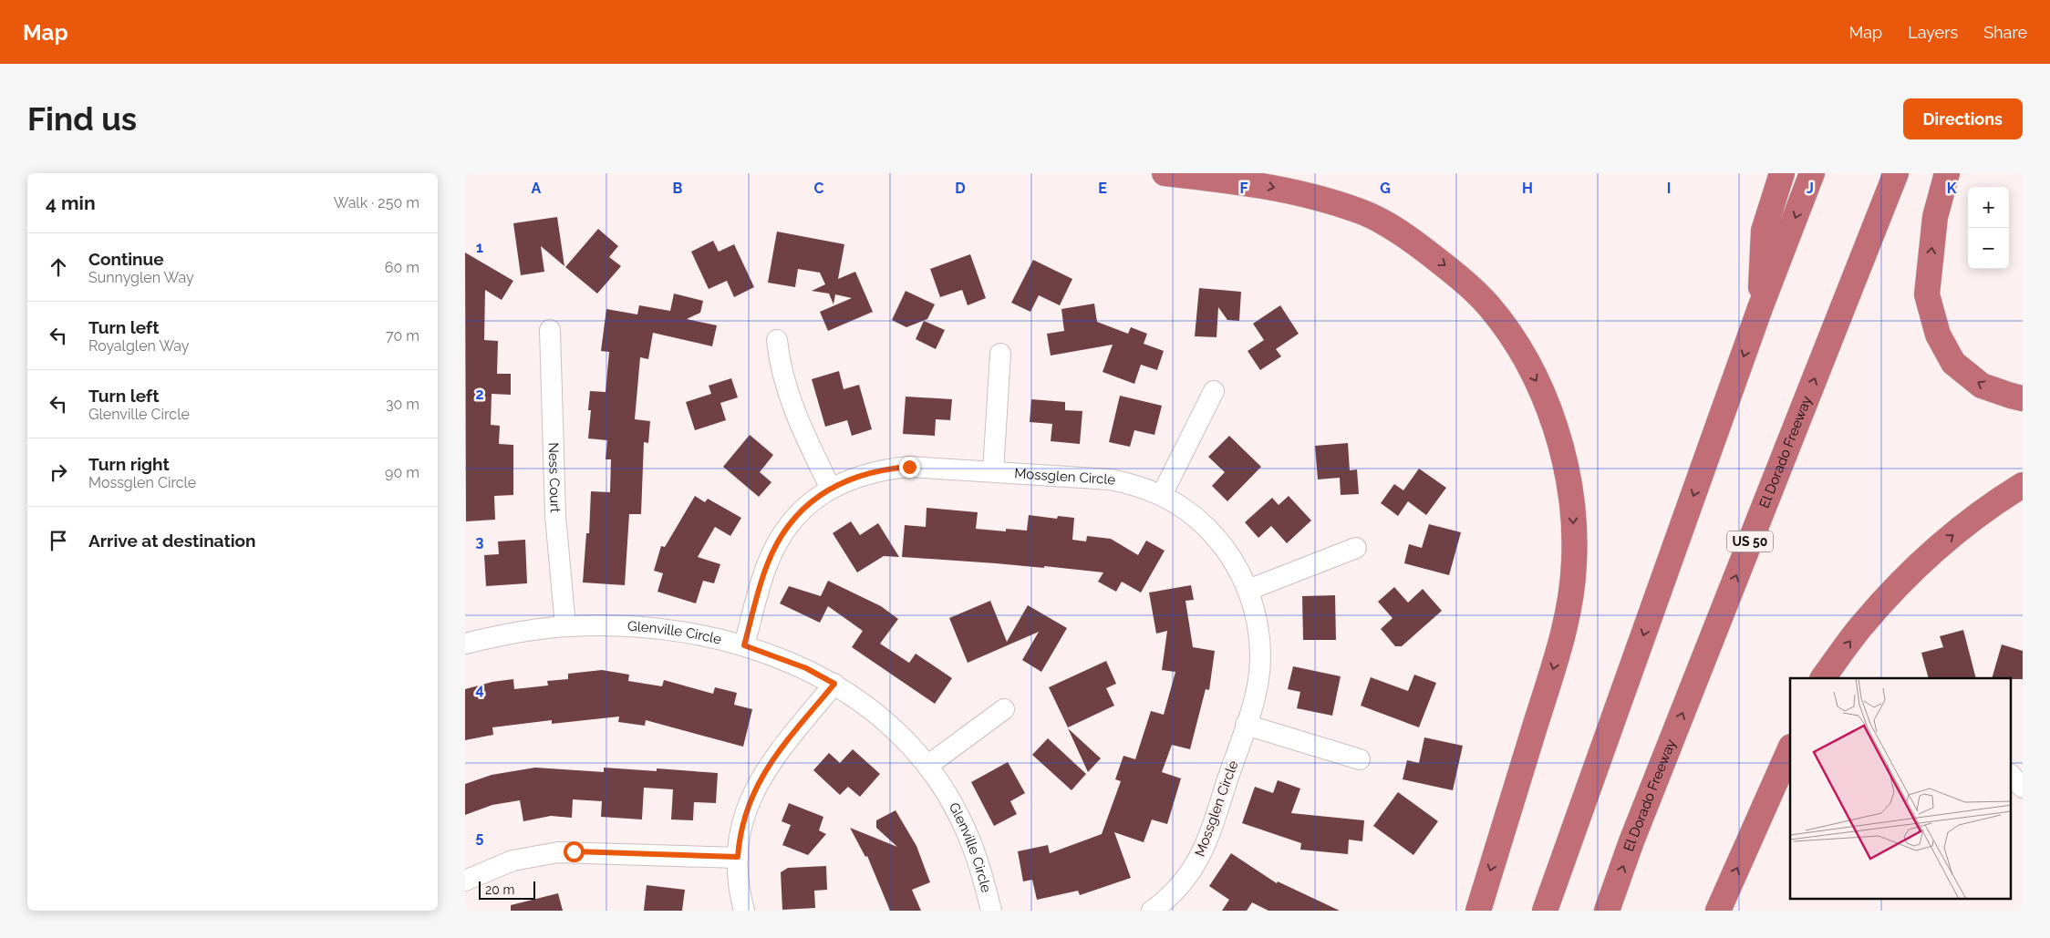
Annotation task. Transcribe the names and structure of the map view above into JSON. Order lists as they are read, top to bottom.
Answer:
{
  "streets": {
    "highway": ["El Dorado Freeway", "US 50"],
    "street": ["Mossglen Circle", "Ness Court", "Glenville Circle"]
  },
  "crossings": [
    ["Mossglen Circle", "Glenville Circle"],
    ["Ness Court", "Glenville Circle"]
  ],
  "scale_bar": "20 m",
  "page": {
    "header": "Map",
    "nav": ["Map", "Layers", "Share"],
    "buttons": "Directions",
    "title": "Find us",
    "heading": ["4 min", "Walk · 250 m"],
    "map_buttons": ["+", "−"],
    "list": [
      ["Continue", "Sunnyglen Way", "60 m"],
      ["Turn left", "Royalglen Way", "70 m"],
      ["Turn left", "Glenville Circle", "30 m"],
      ["Turn right", "Mossglen Circle", "90 m"],
      "Arrive at destination"
    ],
    "scale": "20 m"
  },
  "grid": {
    "columns": [
      "A",
      "B",
      "C",
      "D",
      "E",
      "F",
      "G",
      "H",
      "I",
      "J",
      "K"
    ],
    "rows": [
      "1",
      "2",
      "3",
      "4",
      "5"
    ]
  }
}
